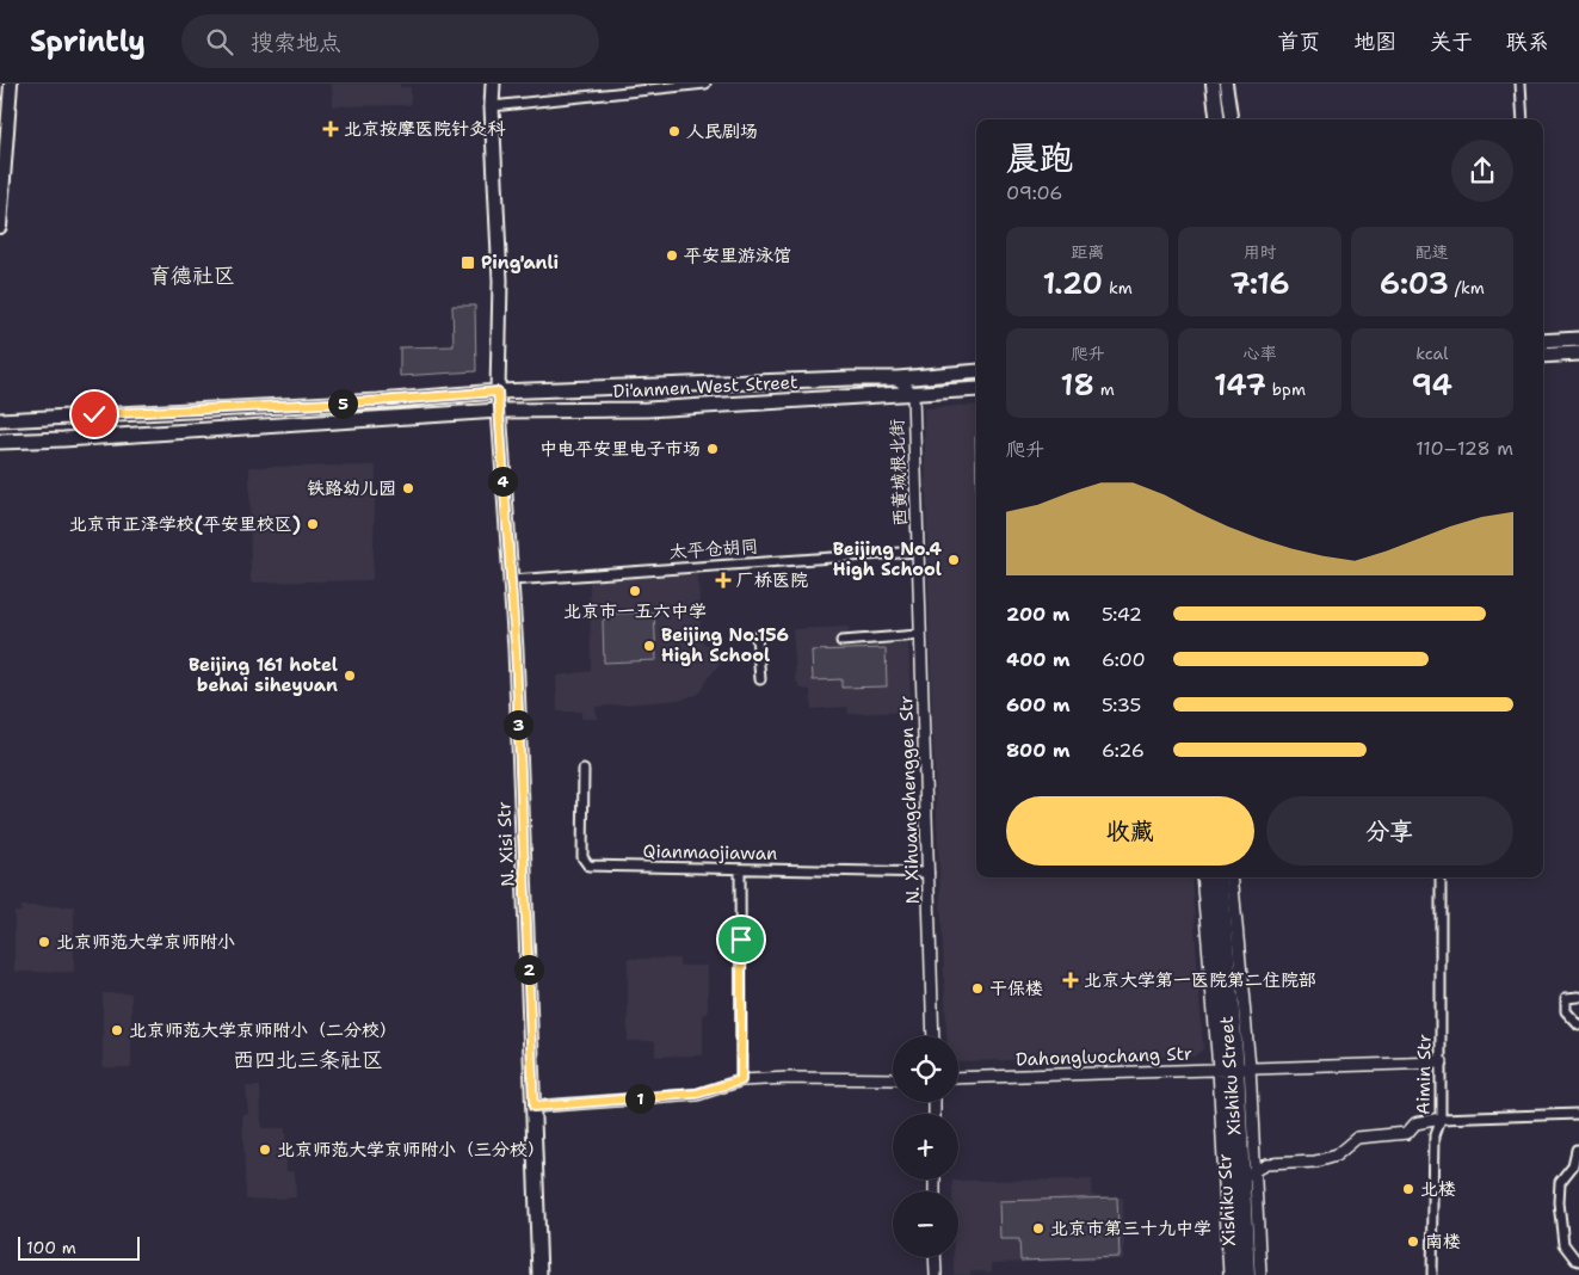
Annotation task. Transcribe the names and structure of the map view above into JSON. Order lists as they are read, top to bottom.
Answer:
{
  "streets": {
    "main road": [
      "Di'anmen West Street",
      "N. Xisi Str",
      "Xishiku Street",
      "Xishiku Str"
    ],
    "street": [
      "西黄城根北街",
      "太平仓胡同",
      "N. Xihuangchenggen Str",
      "Qianmaojiawan",
      "Dahongluochang Str",
      "Aimin Str"
    ]
  },
  "crossings": [
    ["Di'anmen West Street", "西黄城根北街"],
    ["Di'anmen West Street", "N. Xisi Str"],
    ["西黄城根北街", "太平仓胡同"],
    ["西黄城根北街", "N. Xihuangchenggen Str"],
    ["太平仓胡同", "N. Xihuangchenggen Str"],
    ["太平仓胡同", "N. Xisi Str"],
    ["N. Xihuangchenggen Str", "Qianmaojiawan"],
    ["Dahongluochang Str", "Aimin Str"],
    ["Dahongluochang Str", "Xishiku Street"],
    ["Dahongluochang Str", "Xishiku Str"],
    ["Xishiku Street", "Xishiku Str"]
  ],
  "districts": ["育德社区", "西四北三条社区"],
  "places": {
    "health": ["北京按摩医院针灸科", "厂桥医院", "北京大学第一医院第二住院部"],
    "other": [
      "人民剧场",
      "平安里游泳馆",
      "中电平安里电子市场",
      "铁路幼儿园",
      "北京市正泽学校(平安里校区)",
      "Beijing No.4 High School",
      "北京市一五六中学",
      "Beijing No.156 High School",
      "Beijing 161 hotel behai siheyuan",
      "北京师范大学京师附小",
      "干保楼",
      "北京师范大学京师附小（二分校）",
      "北京师范大学京师附小（三分校）",
      "北楼",
      "北京市第三十九中学",
      "南楼"
    ],
    "transit": ["Ping'anli"]
  },
  "scale_bar": "100 m",
  "page": {
    "header": "Sprintly",
    "search": "搜索地点",
    "nav": [
      "首页",
      "地图",
      "关于",
      "联系"
    ],
    "heading": ["晨跑", "09:06"],
    "stats": [
      ["距离", "1.20 km"],
      ["用时", "7:16"],
      ["配速", "6:03 /km"],
      ["爬升", "18 m"],
      ["心率", "147 bpm"],
      ["kcal", "94"]
    ],
    "pins": [
      "5",
      "4",
      "3",
      "2",
      "1"
    ],
    "chart": ["爬升", "110–128 m"],
    "list": [
      {
        "name": "200 m",
        "note": "5:42"
      },
      {
        "name": "400 m",
        "note": "6:00"
      },
      {
        "name": "600 m",
        "note": "5:35"
      },
      {
        "name": "800 m",
        "note": "6:26"
      }
    ],
    "buttons": ["收藏", "分享"],
    "map_buttons": ["+", "−"],
    "scale": "100 m"
  }
}
